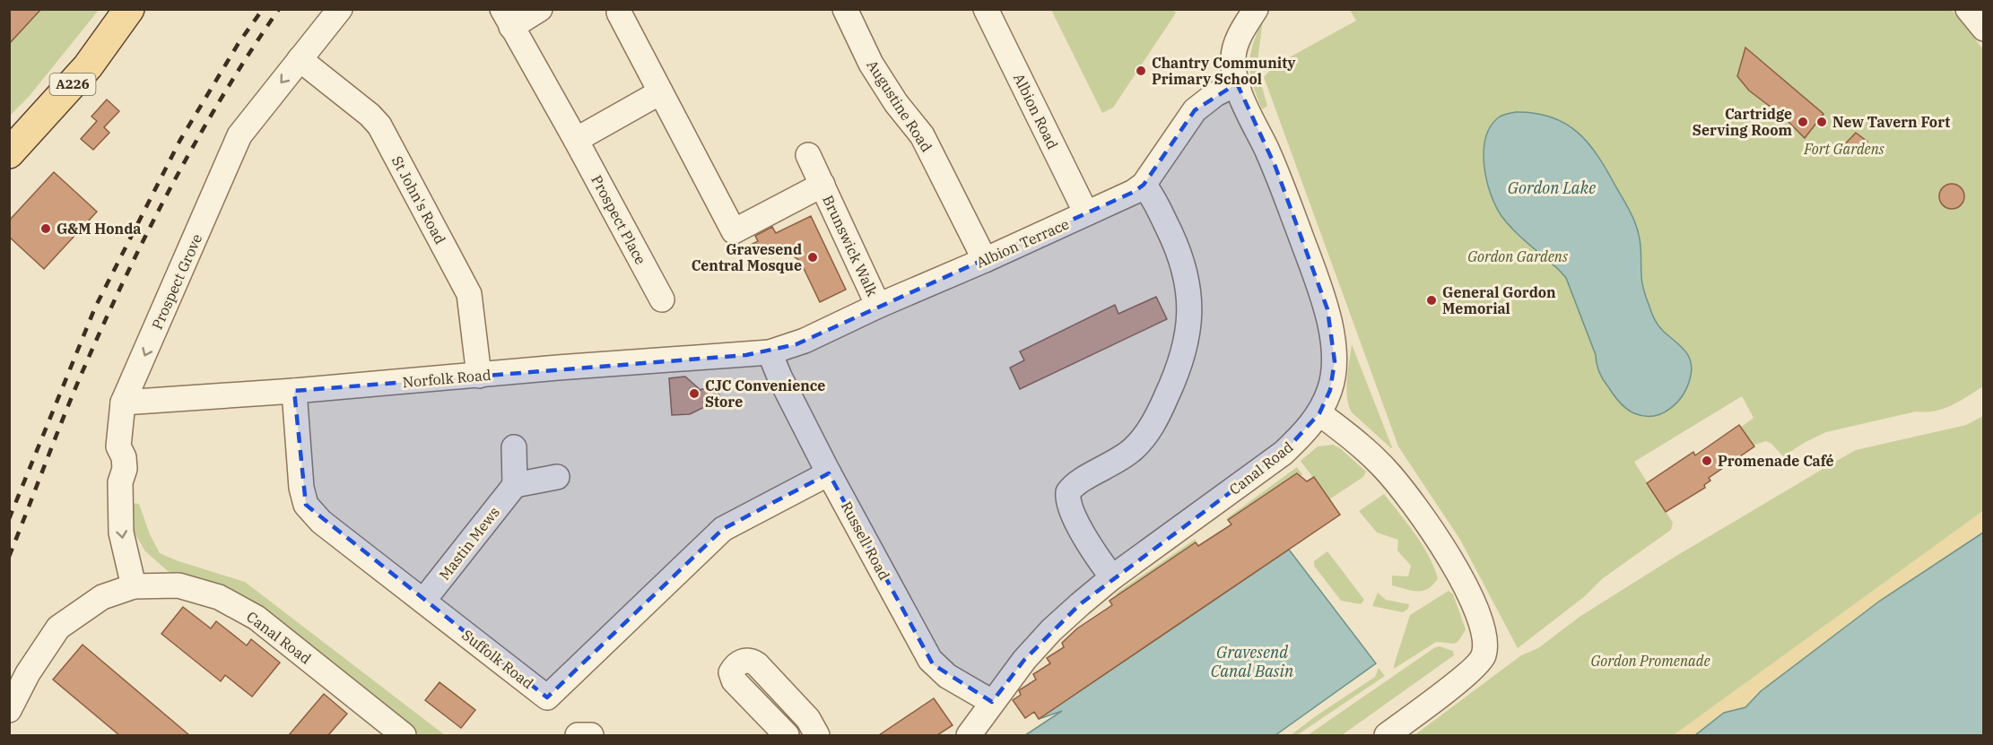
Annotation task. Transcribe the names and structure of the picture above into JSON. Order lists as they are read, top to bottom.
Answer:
{
  "streets": {
    "main road": ["A226"],
    "street": [
      "Augustine Road",
      "Albion Road",
      "St John's Road",
      "Prospect Place",
      "Albion Terrace",
      "Brunswick Walk",
      "Prospect Grove",
      "Norfolk Road",
      "Canal Road",
      "Russell Road",
      "Mastin Mews",
      "Suffolk Road"
    ]
  },
  "crossings": [
    ["Augustine Road", "Albion Terrace"],
    ["Albion Road", "Albion Terrace"],
    ["St John's Road", "Prospect Grove"],
    ["St John's Road", "Norfolk Road"],
    ["Albion Terrace", "Brunswick Walk"],
    ["Albion Terrace", "Norfolk Road"],
    ["Albion Terrace", "Canal Road"],
    ["Albion Terrace", "Russell Road"],
    ["Prospect Grove", "Norfolk Road"],
    ["Prospect Grove", "Canal Road"],
    ["Norfolk Road", "Russell Road"],
    ["Norfolk Road", "Suffolk Road"],
    ["Canal Road", "Russell Road"],
    ["Russell Road", "Suffolk Road"],
    ["Mastin Mews", "Suffolk Road"]
  ],
  "one_way": ["Prospect Grove"],
  "water": ["Gordon Lake", "Gravesend Canal Basin"],
  "parks": ["Fort Gardens", "Gordon Gardens", "Gordon Promenade"],
  "places": [
    "Chantry Community Primary School",
    "Cartridge Serving Room",
    "New Tavern Fort",
    "G&M Honda",
    "Gravesend Central Mosque",
    "General Gordon Memorial",
    "CJC Convenience Store",
    "Promenade Café"
  ]
}
